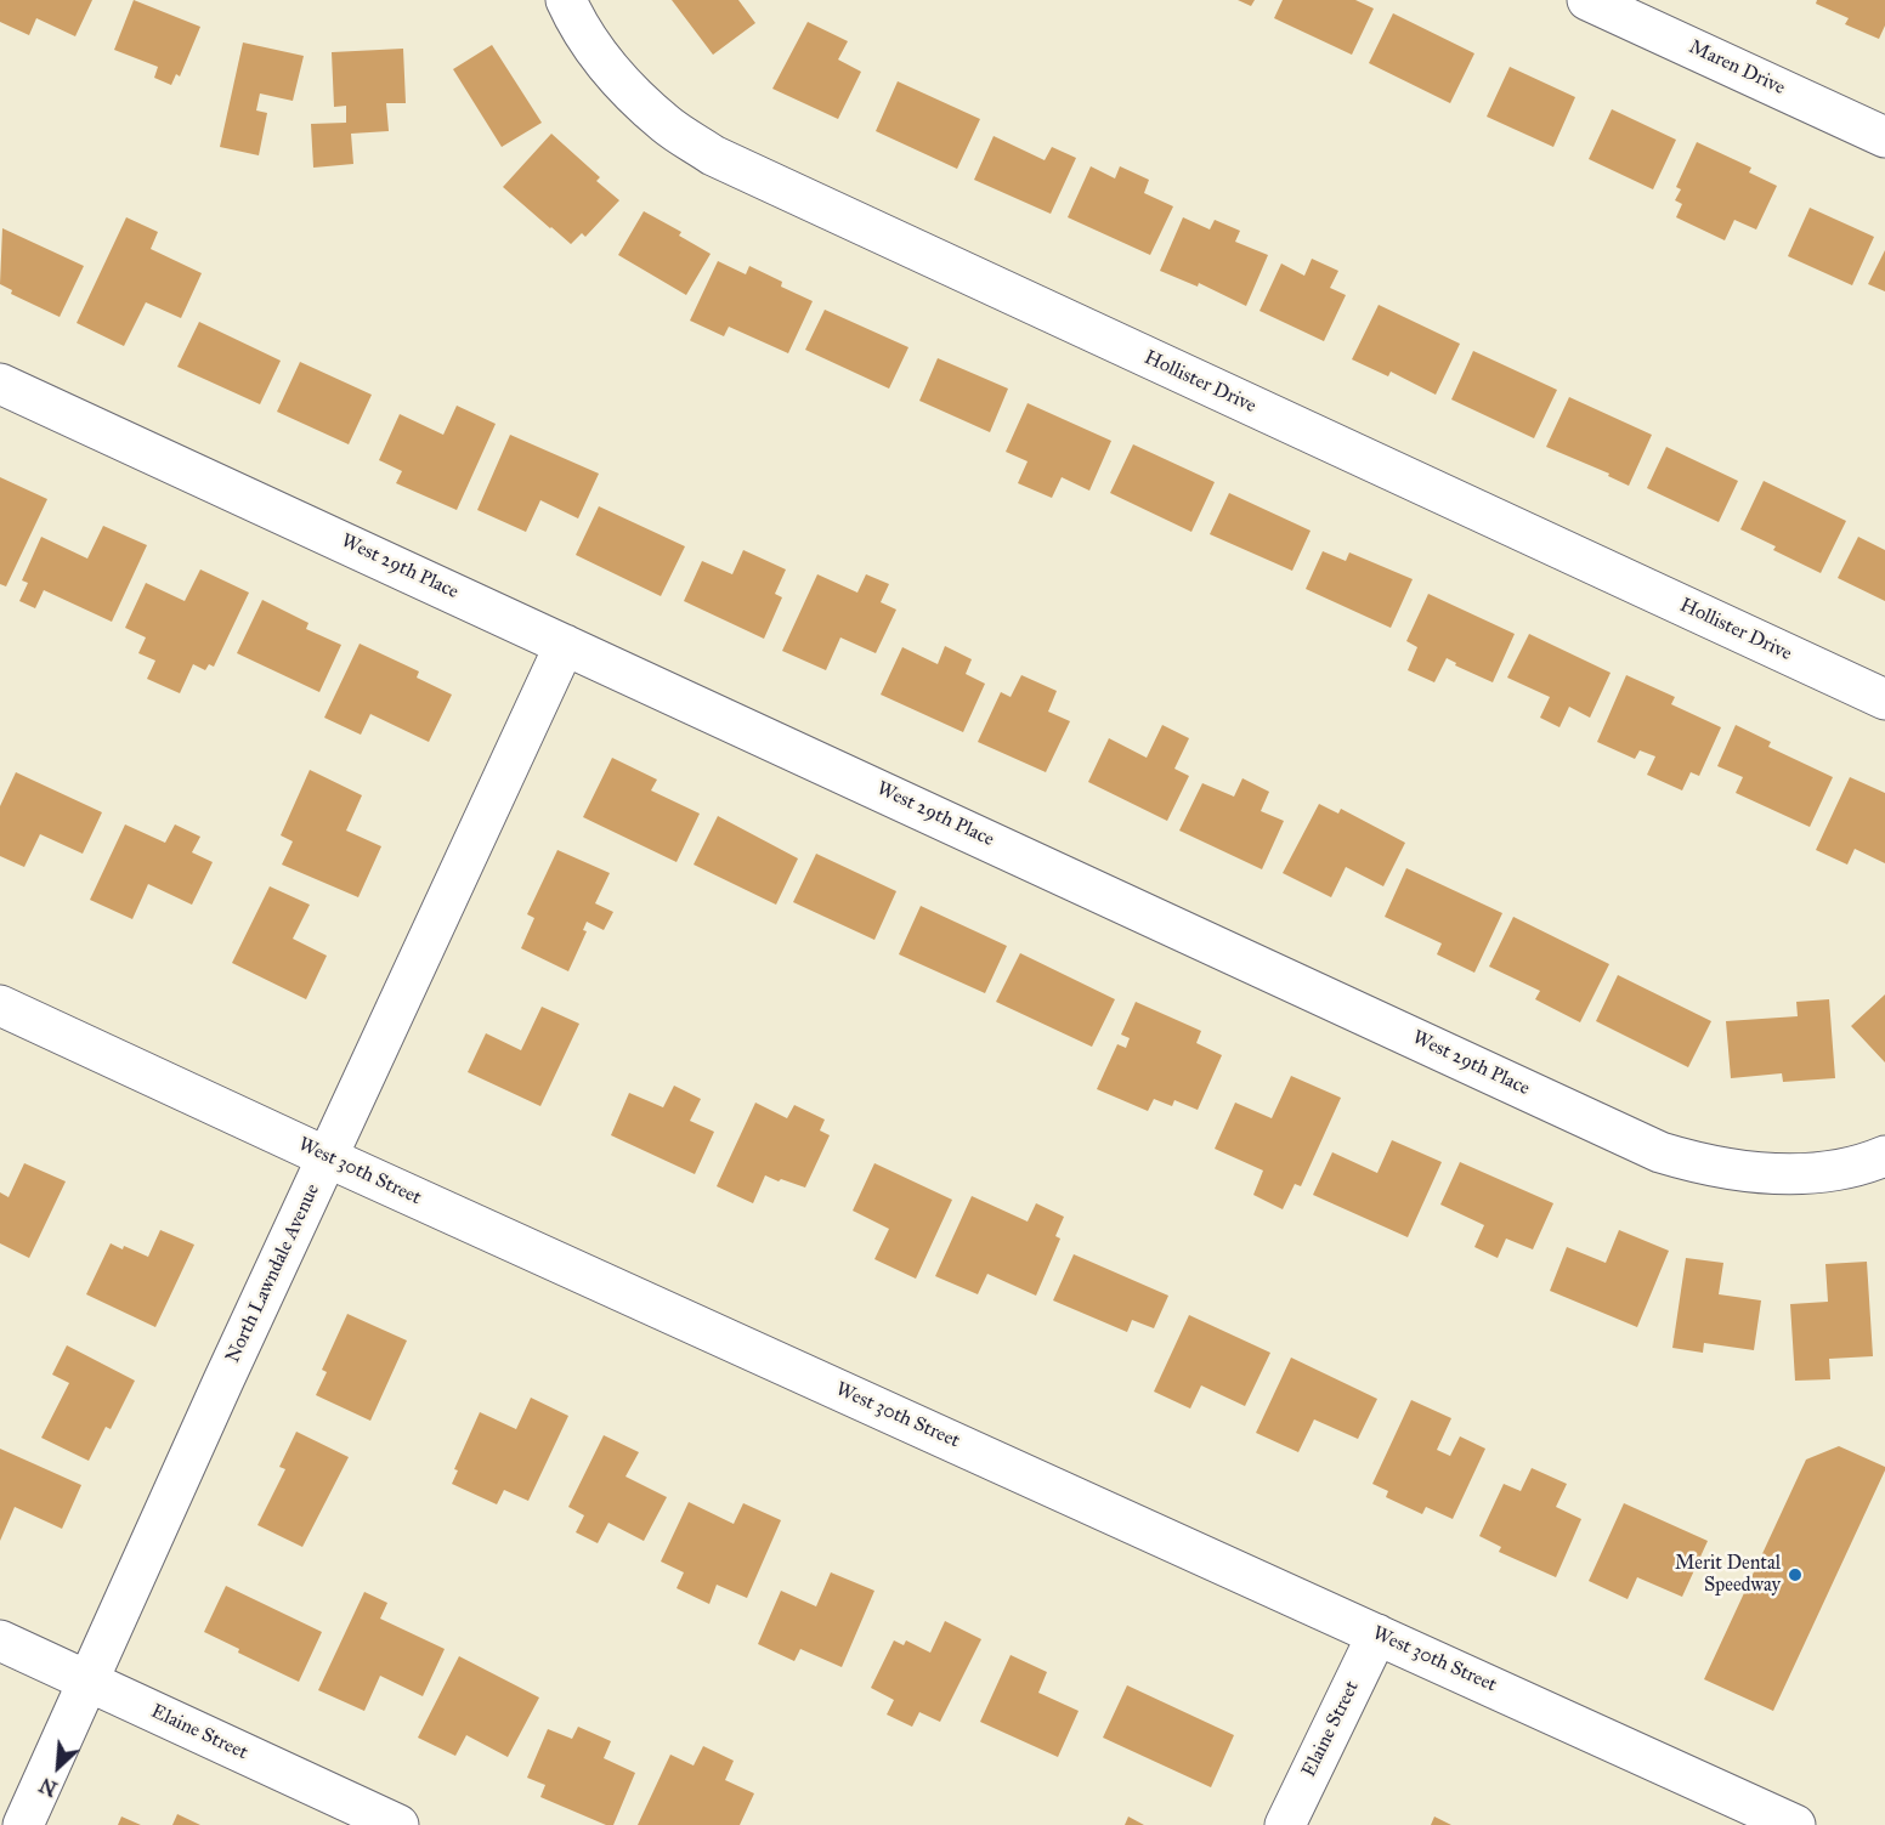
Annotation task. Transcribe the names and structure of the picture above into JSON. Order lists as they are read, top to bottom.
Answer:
{
  "streets": {
    "street": [
      "Maren Drive",
      "Hollister Drive",
      "West 29th Place",
      "West 30th Street",
      "North Lawndale Avenue",
      "Elaine Street"
    ]
  },
  "crossings": [
    ["West 29th Place", "North Lawndale Avenue"],
    ["West 30th Street", "North Lawndale Avenue"],
    ["West 30th Street", "Elaine Street"],
    ["North Lawndale Avenue", "Elaine Street"]
  ],
  "places": ["Merit Dental Speedway"],
  "north": "bottom left"
}
